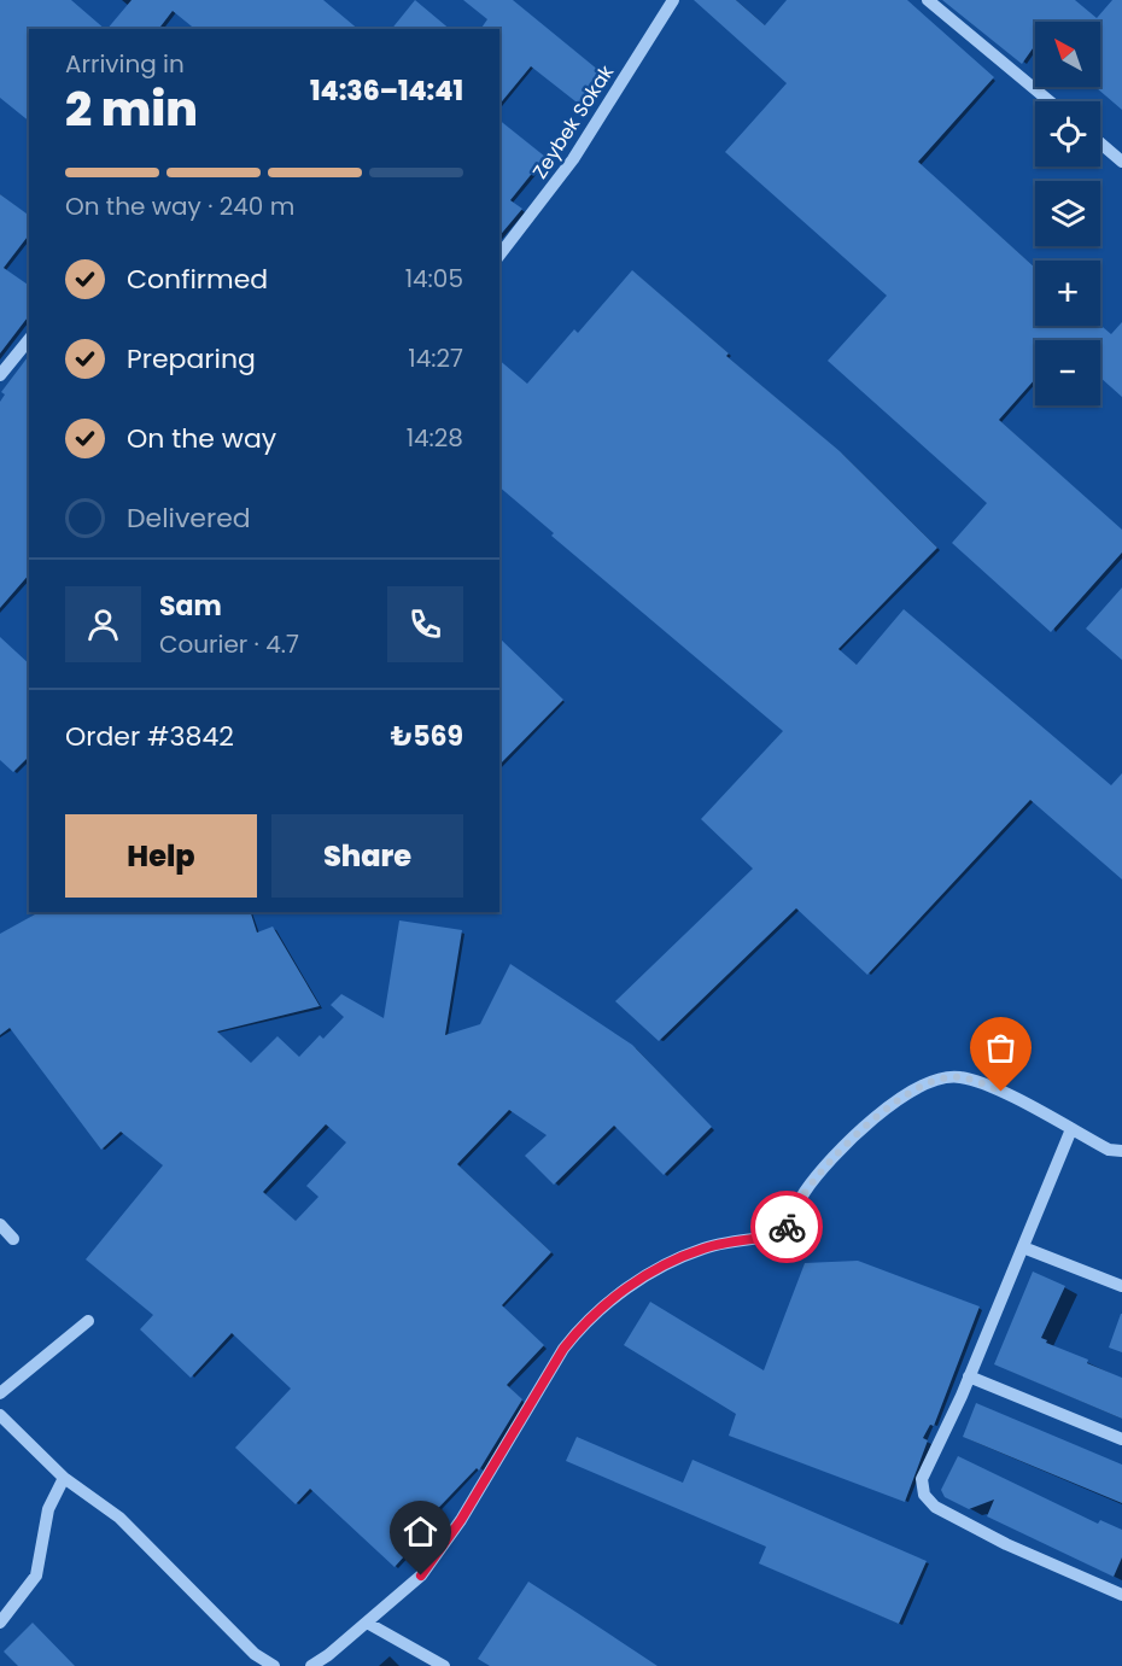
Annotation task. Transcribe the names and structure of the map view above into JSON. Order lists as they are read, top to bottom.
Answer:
{
  "streets": {
    "street": ["Zeybek Sokak"]
  },
  "north": "top left",
  "page": {
    "map_buttons": ["+", "−"],
    "heading": ["2 min", "Arriving in", "14:36–14:41"],
    "panel": [
      "Sam",
      "Courier · 4.7",
      "Order #3842",
      "₺569"
    ],
    "bar": "On the way · 240 m",
    "list": [
      ["Confirmed", "14:05"],
      ["Preparing", "14:27"],
      ["On the way", "14:28"],
      "Delivered"
    ],
    "buttons": ["Help", "Share"]
  }
}
